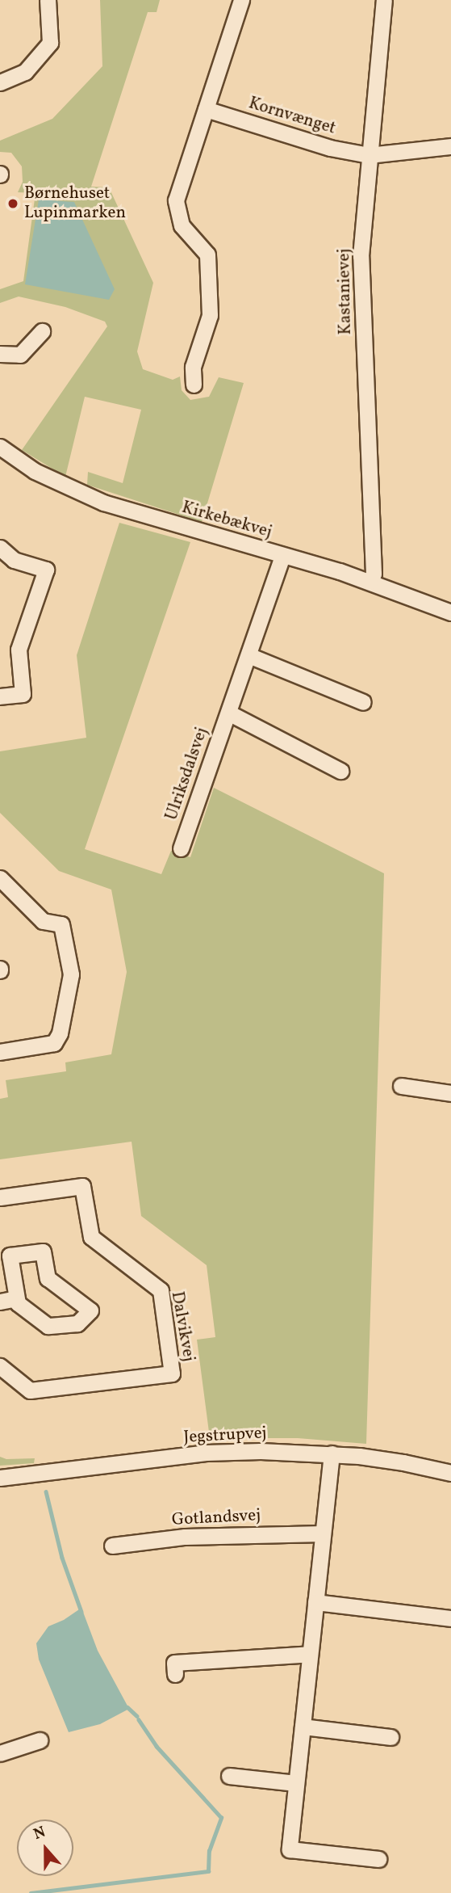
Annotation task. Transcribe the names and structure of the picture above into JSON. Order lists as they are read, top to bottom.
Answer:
{
  "streets": {
    "street": [
      "Kornvænget",
      "Kastanievej",
      "Kirkebækvej",
      "Ulriksdalsvej",
      "Dalvikvej",
      "Jegstrupvej",
      "Gotlandsvej"
    ]
  },
  "crossings": [
    ["Kornvænget", "Kastanievej"],
    ["Kastanievej", "Kirkebækvej"],
    ["Kirkebækvej", "Ulriksdalsvej"]
  ],
  "places": ["Børnehuset Lupinmarken"],
  "north": "top"
}
